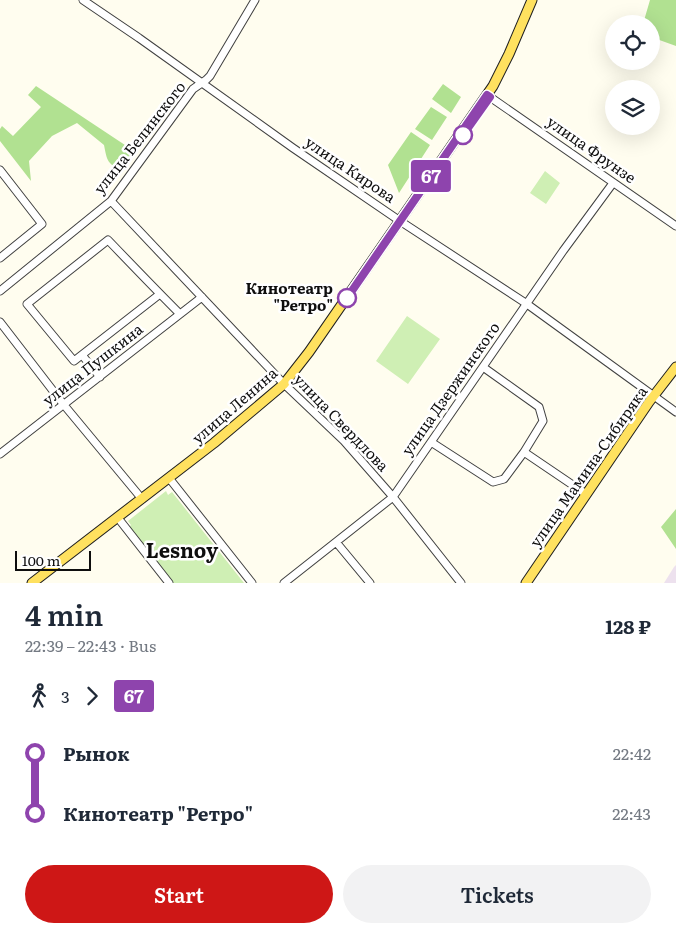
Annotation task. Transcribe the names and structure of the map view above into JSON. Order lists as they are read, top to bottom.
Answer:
{
  "streets": {
    "main road": ["улица Ленина", "улица Мамина-Сибиряка"],
    "street": [
      "улица Белинского",
      "улица Фрунзе",
      "улица Кирова",
      "улица Пушкина",
      "улица Дзержинского",
      "улица Свердлова"
    ]
  },
  "crossings": [
    ["улица Белинского", "улица Кирова"],
    ["улица Белинского", "улица Свердлова"],
    ["улица Фрунзе", "улица Дзержинского"],
    ["улица Фрунзе", "улица Ленина"],
    ["улица Кирова", "улица Дзержинского"],
    ["улица Кирова", "улица Ленина"],
    ["улица Кирова", "улица Мамина-Сибиряка"],
    ["улица Пушкина", "улица Свердлова"],
    ["улица Дзержинского", "улица Свердлова"],
    ["улица Ленина", "улица Свердлова"]
  ],
  "districts": ["Lesnoy"],
  "places": ["Кинотеатр \"Ретро\""],
  "lines": ["bus line 67"],
  "scale_bar": "100 m",
  "page": {
    "on_map": "67",
    "scale": "100 m",
    "heading": ["4 min", "22:39 – 22:43 · Bus", "128 ₽"],
    "legs": ["3", "67"],
    "list": [
      {
        "name": "Рынок",
        "value": "22:42"
      },
      {
        "name": "Кинотеатр \"Ретро\"",
        "value": "22:43"
      }
    ],
    "buttons": ["Start", "Tickets"]
  }
}
